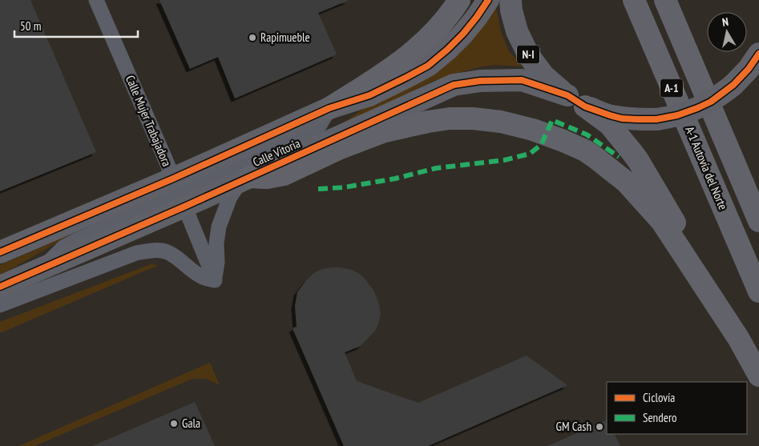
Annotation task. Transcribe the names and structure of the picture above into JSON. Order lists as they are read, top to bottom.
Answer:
{
  "streets": {
    "highway": [
      "N-I",
      "A-1",
      "Calle Vitoria",
      "A-1 Autovía del Norte"
    ],
    "street": ["Calle Mujer Trabajadora"]
  },
  "crossings": [
    ["N-I", "Calle Vitoria"],
    ["Calle Mujer Trabajadora", "Calle Vitoria"]
  ],
  "places": ["Rapimueble", "Gala", "GM Cash"],
  "legend": ["Ciclovía", "Sendero"],
  "scale_bar": "50 m",
  "north": "top"
}
